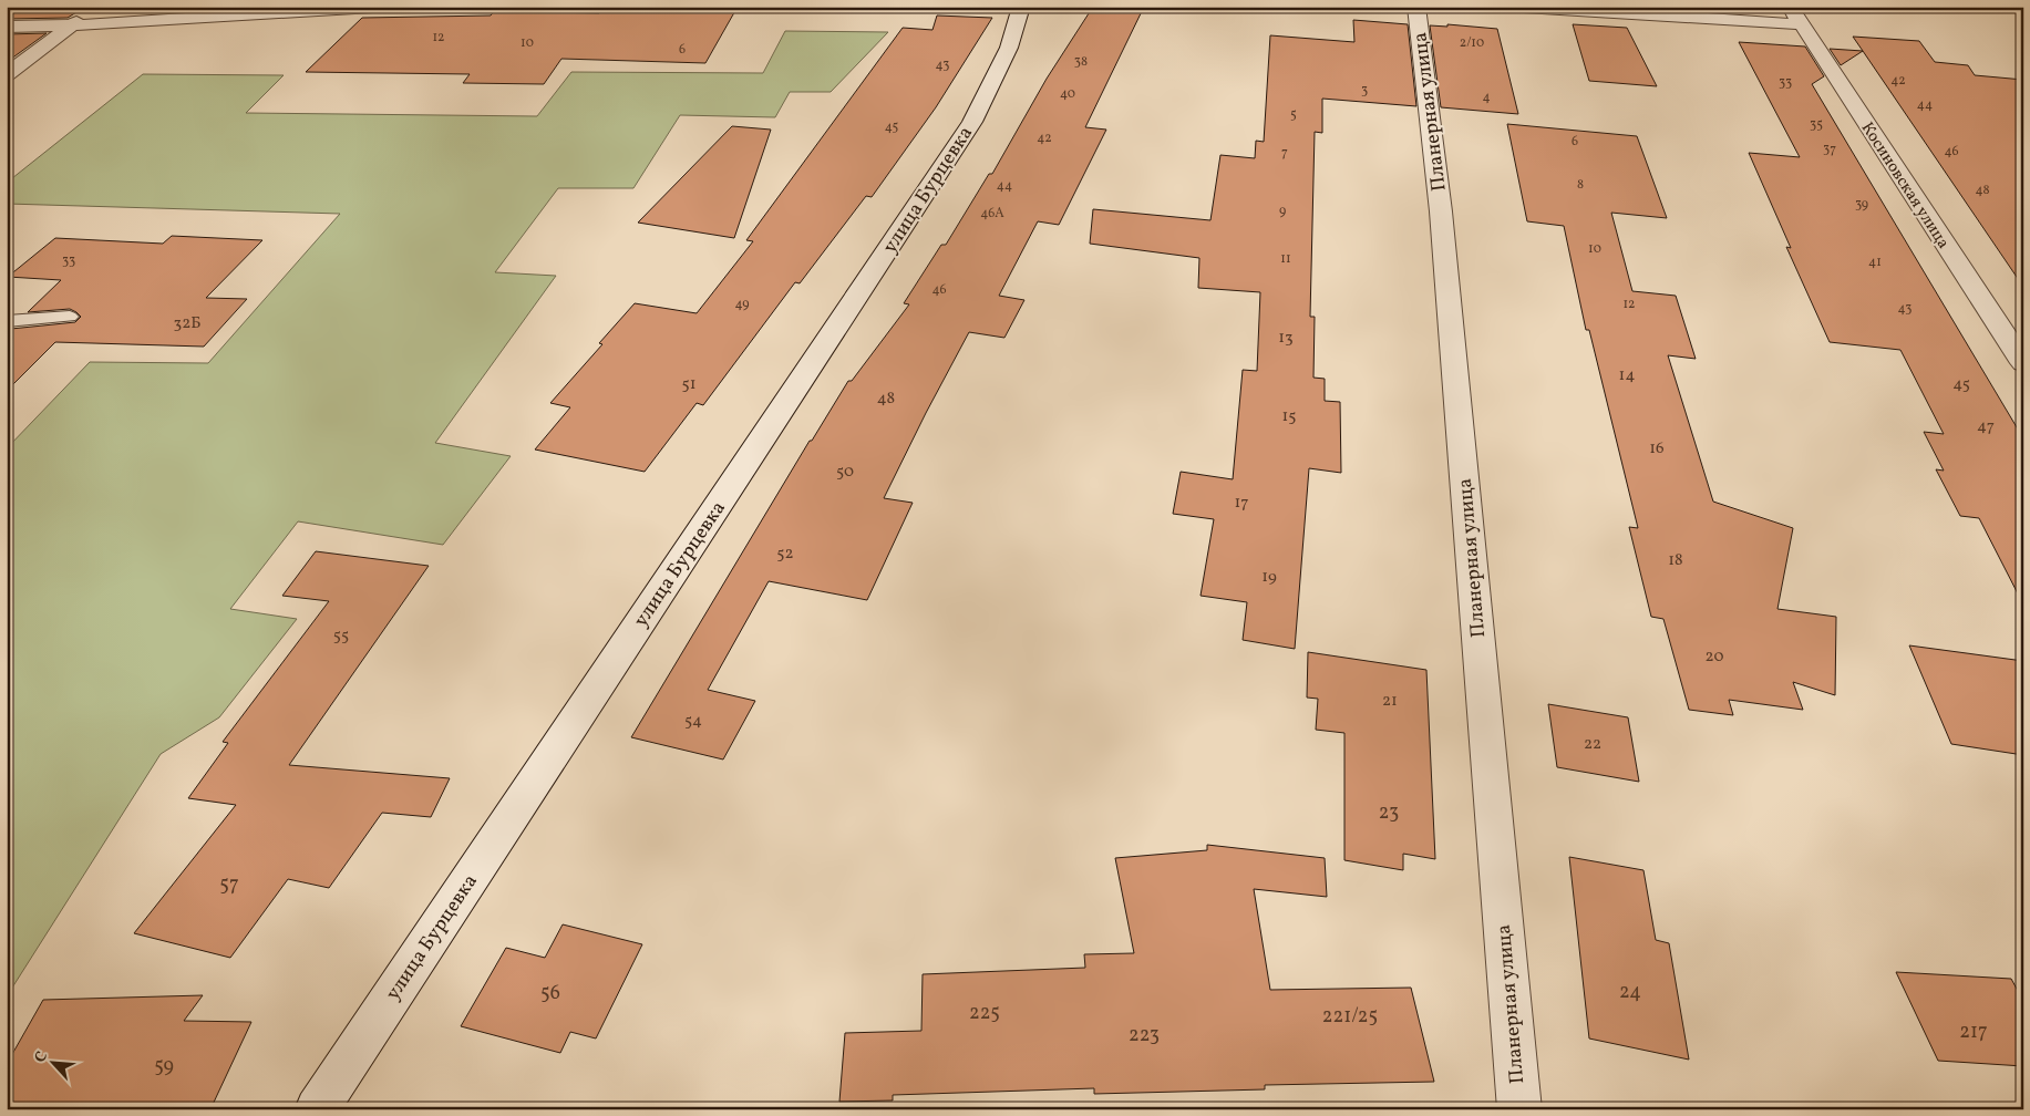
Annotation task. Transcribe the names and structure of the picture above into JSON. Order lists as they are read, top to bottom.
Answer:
{
  "streets": {
    "street": ["Планерная улица", "Косиновская улица", "улица Бурцевка"]
  },
  "house_numbers": [
    "12",
    "10",
    "2/10",
    "6",
    "38",
    "43",
    "42",
    "33",
    "3",
    "40",
    "4",
    "44",
    "5",
    "35",
    "45",
    "42",
    "6",
    "37",
    "46",
    "7",
    "8",
    "44",
    "48",
    "39",
    "9",
    "46А",
    "10",
    "11",
    "33",
    "41",
    "46",
    "49",
    "12",
    "43",
    "32Б",
    "13",
    "14",
    "51",
    "45",
    "48",
    "15",
    "47",
    "16",
    "50",
    "17",
    "52",
    "18",
    "19",
    "55",
    "20",
    "21",
    "54",
    "22",
    "23",
    "57",
    "24",
    "56",
    "225",
    "221/25",
    "217",
    "223",
    "59"
  ],
  "north": "top left"
}
